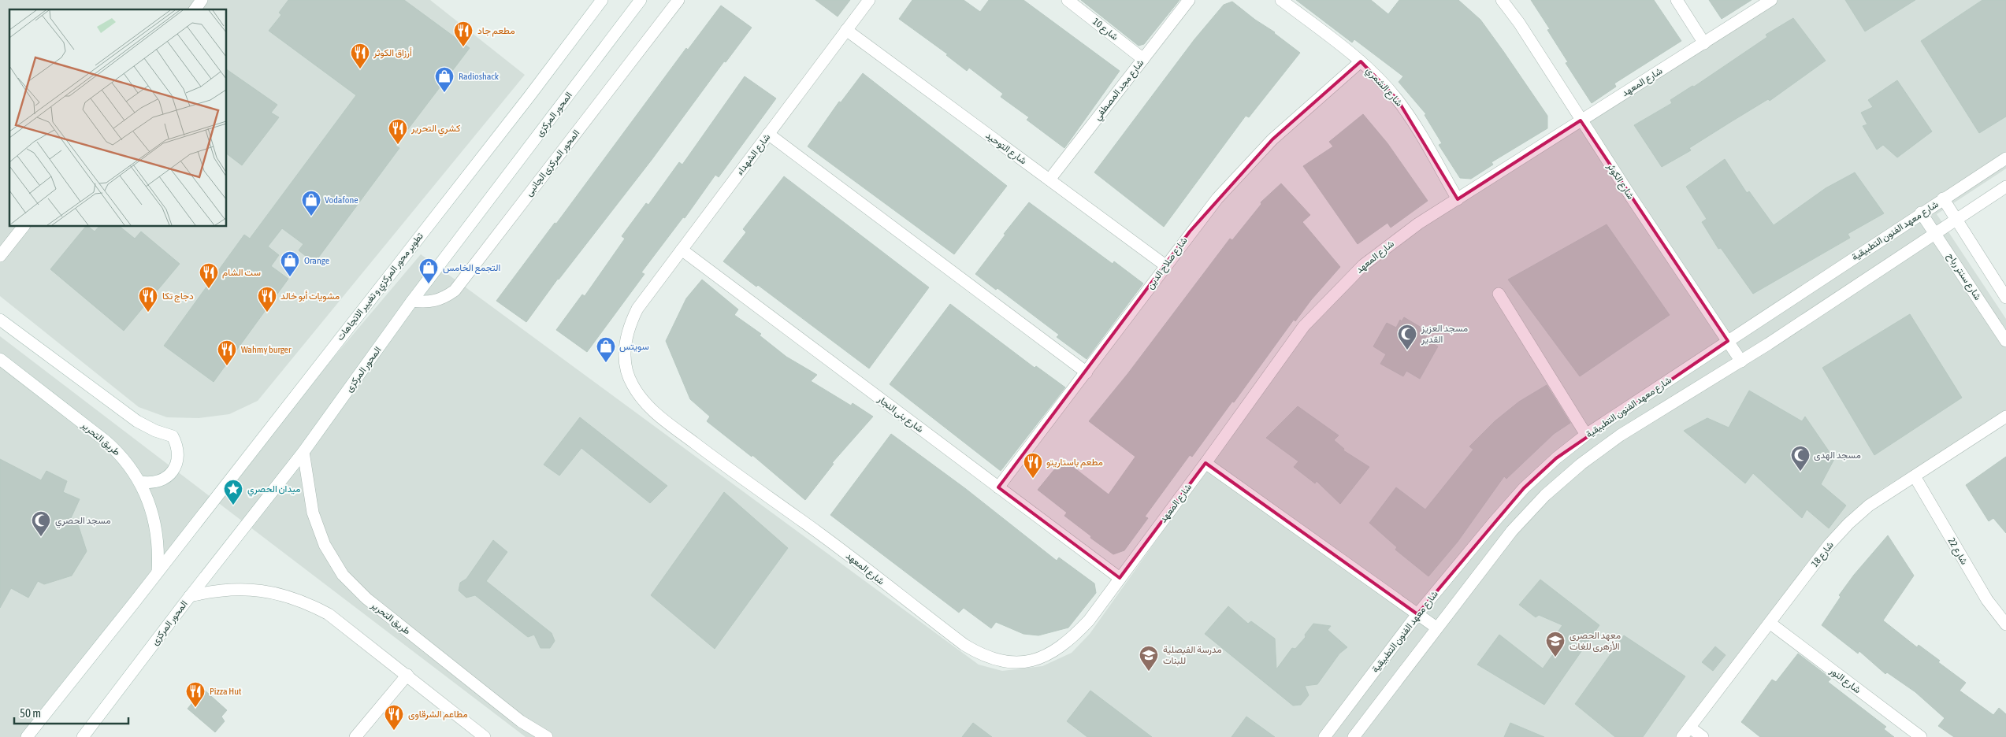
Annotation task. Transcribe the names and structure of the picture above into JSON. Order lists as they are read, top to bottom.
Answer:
{
  "streets": {
    "street": [
      "شارع 10",
      "شارع المعهد",
      "شارع الشمري",
      "شارع مجد المصطفي",
      "المحور المركزى",
      "شارع التوحيد",
      "شارع الشهداء",
      "المحور المركزى الجانبى",
      "شارع الكوثر",
      "شارع معهد الفنون التطبيقية",
      "شارع صلاح الدين",
      "شارع سنتر رباح",
      "تطوير محور المركزي و تغيير الاتجاهات",
      "شارع بنى النجار",
      "طريق التحرير",
      "شارع 22",
      "شارع 18",
      "شارع النور"
    ]
  },
  "crossings": [
    ["شارع 10", "شارع مجد المصطفي"],
    ["شارع المعهد", "شارع الشمري"],
    ["شارع المعهد", "شارع الشهداء"],
    ["شارع المعهد", "شارع الكوثر"],
    ["شارع المعهد", "شارع بنى النجار"],
    ["شارع الشمري", "شارع صلاح الدين"],
    ["شارع مجد المصطفي", "شارع التوحيد"],
    ["المحور المركزى", "المحور المركزى الجانبى"],
    ["المحور المركزى", "طريق التحرير"],
    ["شارع التوحيد", "شارع الشهداء"],
    ["شارع التوحيد", "شارع صلاح الدين"],
    ["شارع الشهداء", "شارع بنى النجار"],
    ["شارع الكوثر", "شارع معهد الفنون التطبيقية"],
    ["شارع معهد الفنون التطبيقية", "شارع سنتر رباح"],
    ["شارع صلاح الدين", "شارع بنى النجار"],
    ["تطوير محور المركزي و تغيير الاتجاهات", "طريق التحرير"],
    ["شارع 22", "شارع 18"],
    ["شارع 18", "شارع النور"]
  ],
  "places": {
    "restaurant": [
      "مطعم جاد",
      "أرزاق الكوثر",
      "كشري التحرير",
      "ست الشام",
      "دجاج تكا",
      "مشويات أبو خالد",
      "Wahmy burger",
      "مطعم باستاريتو",
      "Pizza Hut",
      "مطاعم الشرقاوى"
    ],
    "shop": [
      "Radioshack",
      "Vodafone",
      "Orange",
      "التجمع الخامس",
      "سويتس"
    ],
    "mosque": ["مسجد العزيز القدير", "مسجد الهدى", "مسجد الحصري"],
    "place": ["ميدان الحصري"],
    "school or university": ["معهد الحصرى الأزهرى للغات", "مدرسة الفيصلية للبنات"]
  },
  "scale_bar": "50 m"
}
